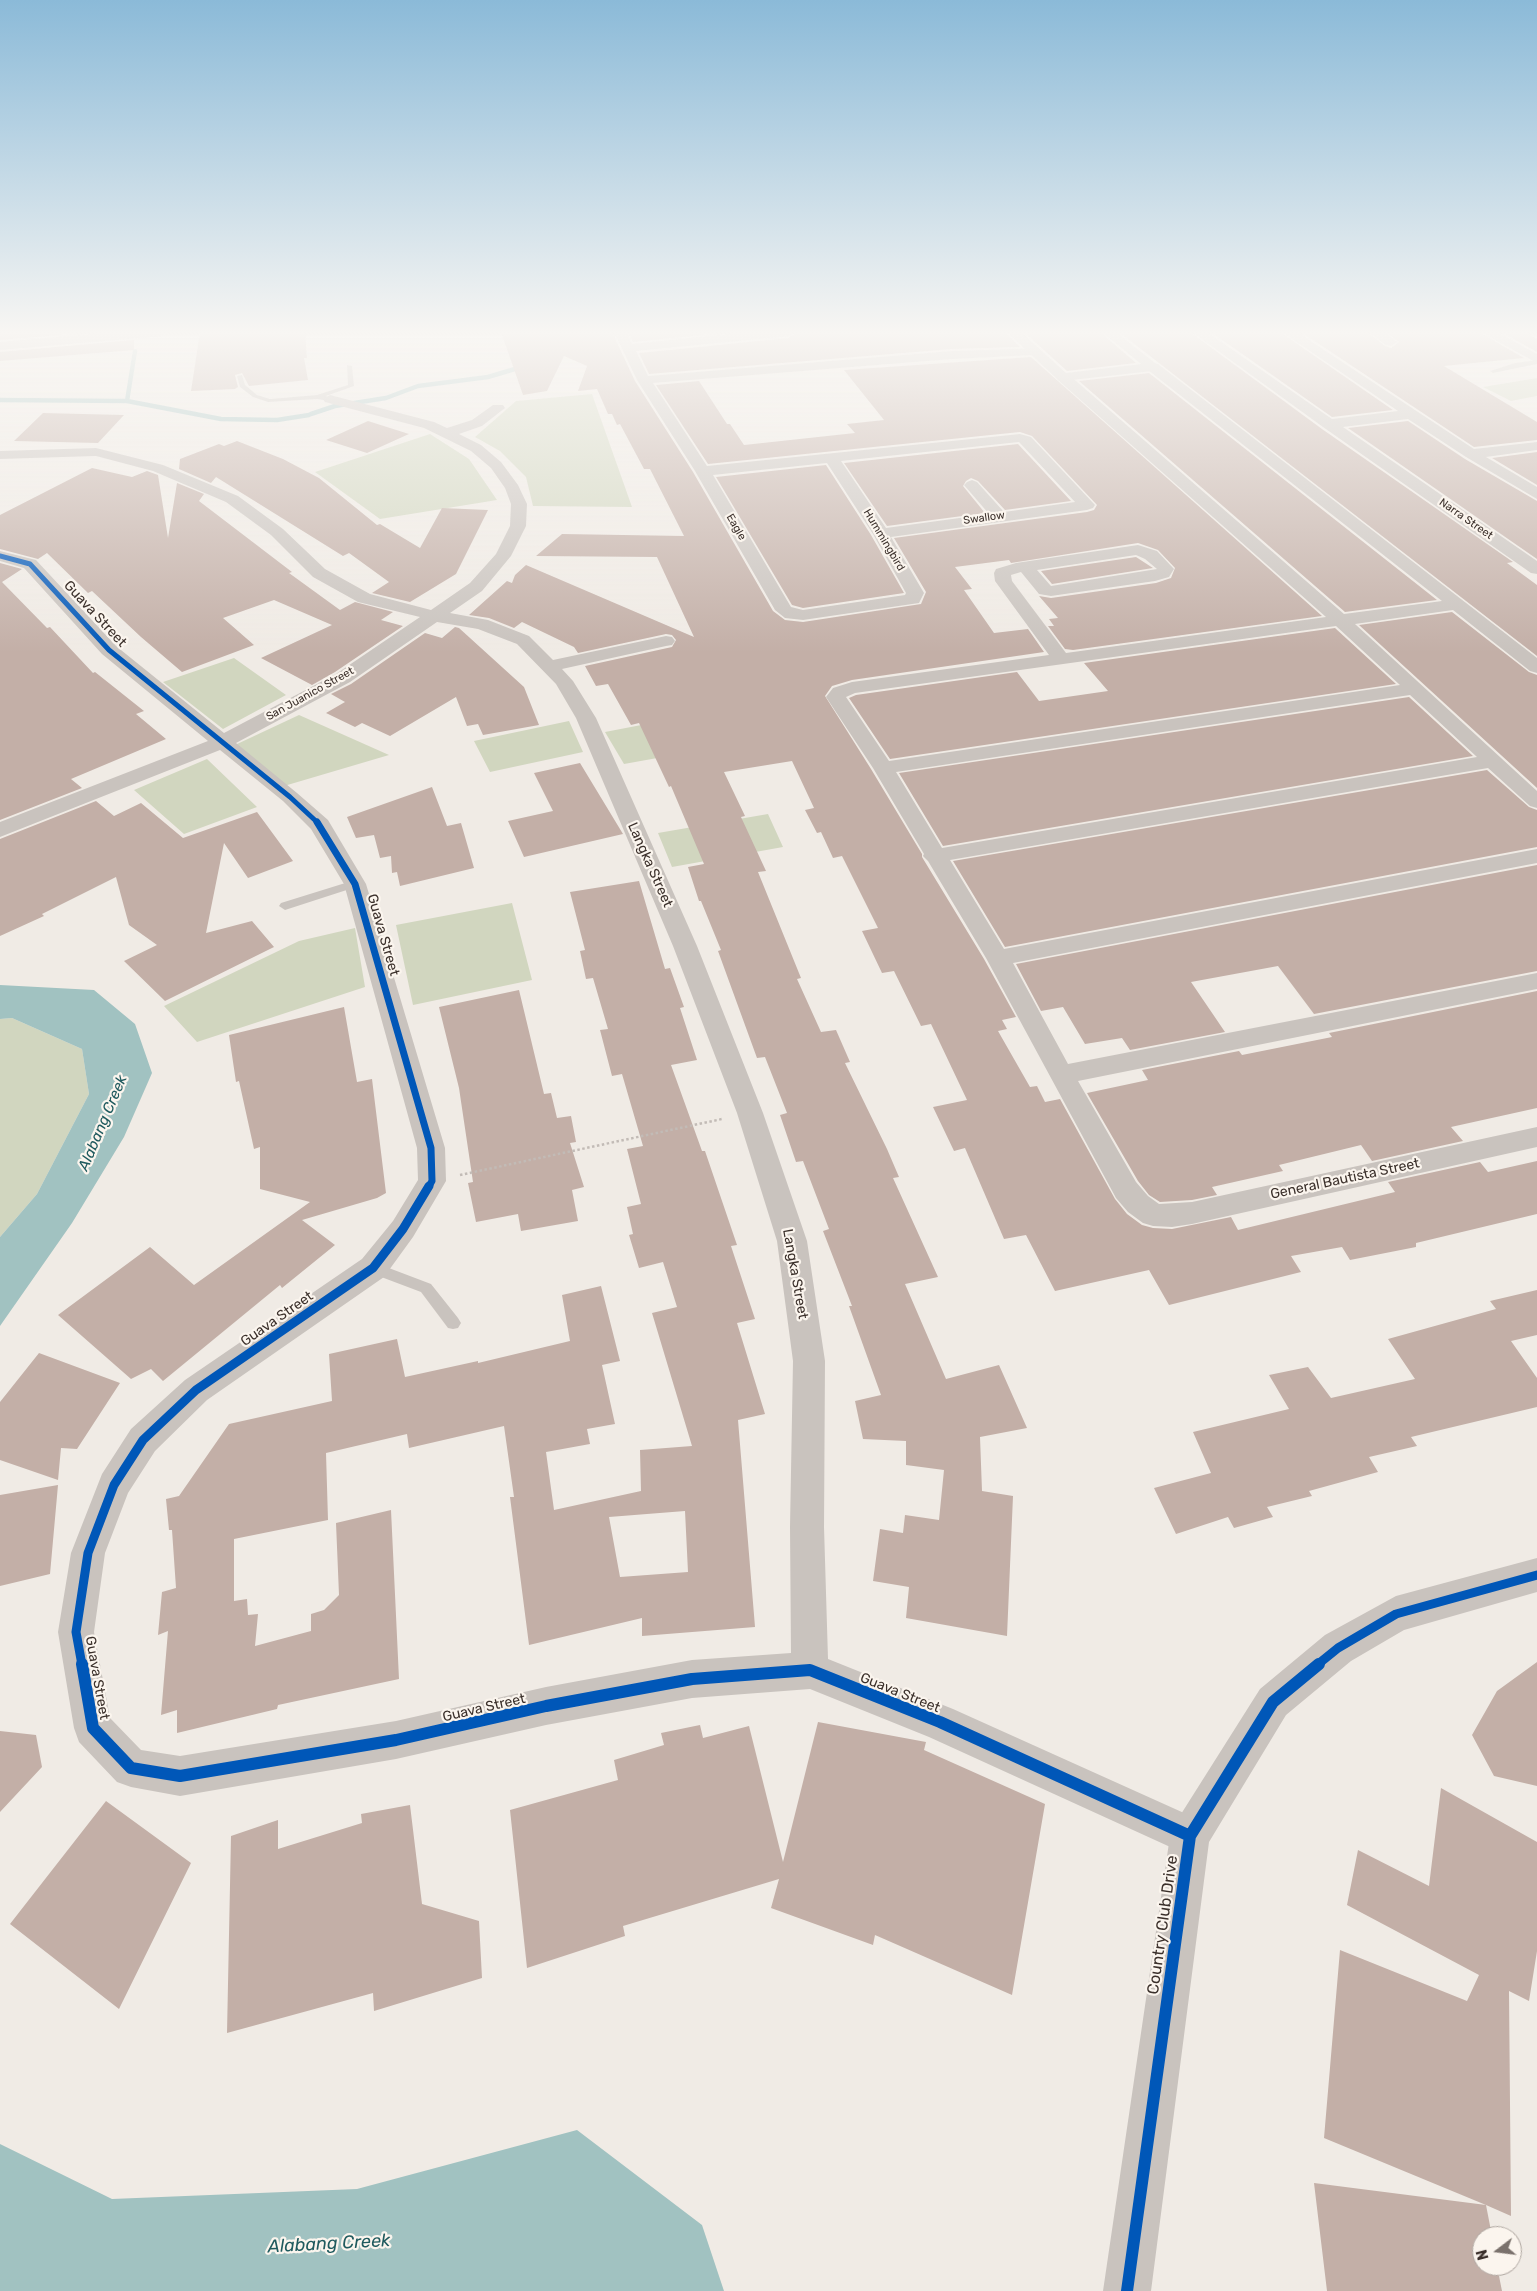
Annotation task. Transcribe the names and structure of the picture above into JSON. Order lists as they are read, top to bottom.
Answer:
{
  "streets": {
    "street": [
      "Swallow",
      "Narra Street",
      "Eagle",
      "Hummingbird",
      "Guava Street",
      "San Juanico Street",
      "Langka Street",
      "General Bautista Street",
      "Country Club Drive"
    ]
  },
  "crossings": [
    ["Swallow", "Hummingbird"],
    ["Eagle", "Hummingbird"],
    ["Guava Street", "San Juanico Street"],
    ["Guava Street", "Langka Street"],
    ["Guava Street", "Country Club Drive"],
    ["San Juanico Street", "Langka Street"]
  ],
  "water": ["Alabang Creek"],
  "north": "left"
}
